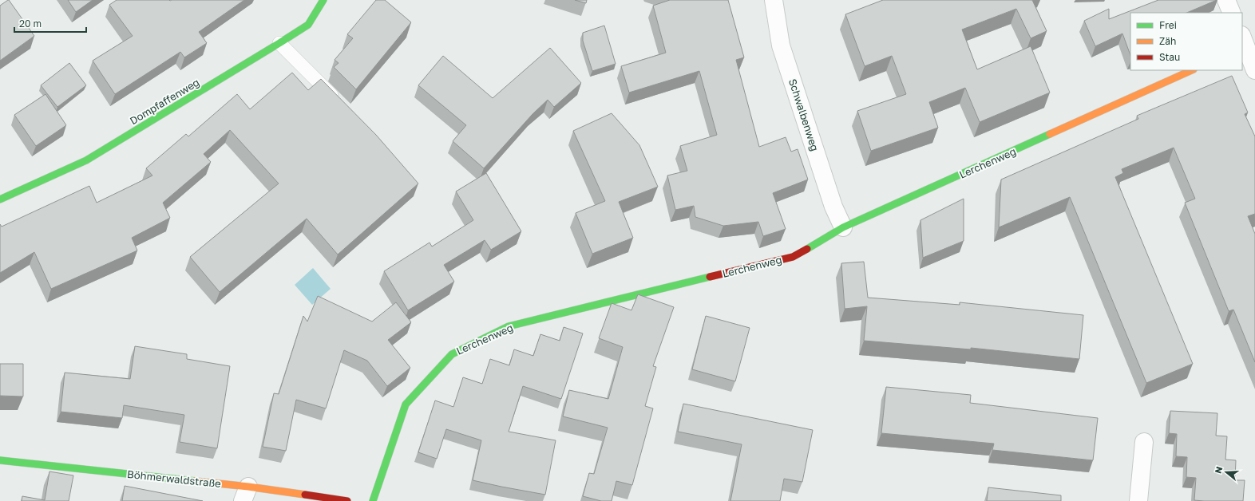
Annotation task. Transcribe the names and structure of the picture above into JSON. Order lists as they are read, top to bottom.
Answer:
{
  "streets": {
    "street": [
      "Dompfaffenweg",
      "Schwalbenweg",
      "Lerchenweg",
      "Böhmerwaldstraße"
    ]
  },
  "crossings": [
    ["Schwalbenweg", "Lerchenweg"]
  ],
  "legend": ["Frei", "Zäh", "Stau"],
  "scale_bar": "20 m",
  "north": "left"
}
